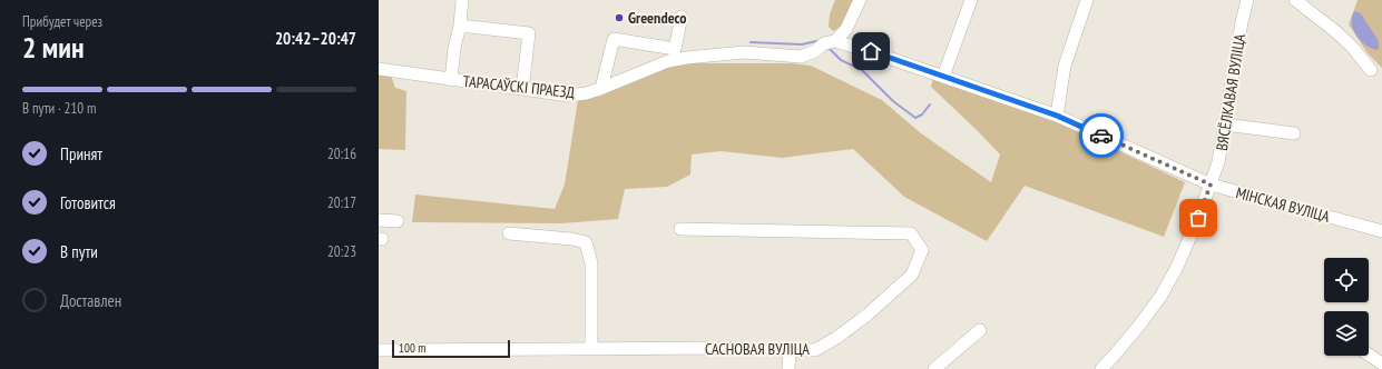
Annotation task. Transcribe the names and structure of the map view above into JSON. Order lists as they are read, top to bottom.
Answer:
{
  "streets": {
    "street": [
      "ТАРАСАЎСКІ ПРАЕЗД",
      "ВЯСЁЛКАВАЯ ВУЛІЦА",
      "МІНСКАЯ ВУЛІЦА",
      "САСНОВАЯ ВУЛІЦА"
    ]
  },
  "crossings": [
    ["ТАРАСАЎСКІ ПРАЕЗД", "МІНСКАЯ ВУЛІЦА"],
    ["ВЯСЁЛКАВАЯ ВУЛІЦА", "МІНСКАЯ ВУЛІЦА"]
  ],
  "places": ["Greendeco"],
  "scale_bar": "100 m",
  "page": {
    "heading": ["2 мин", "Прибудет через", "20:42–20:47"],
    "bar": "В пути · 210 m",
    "list": [
      ["Принят", "20:16"],
      ["Готовится", "20:17"],
      ["В пути", "20:23"],
      "Доставлен"
    ],
    "scale": "100 m"
  }
}
